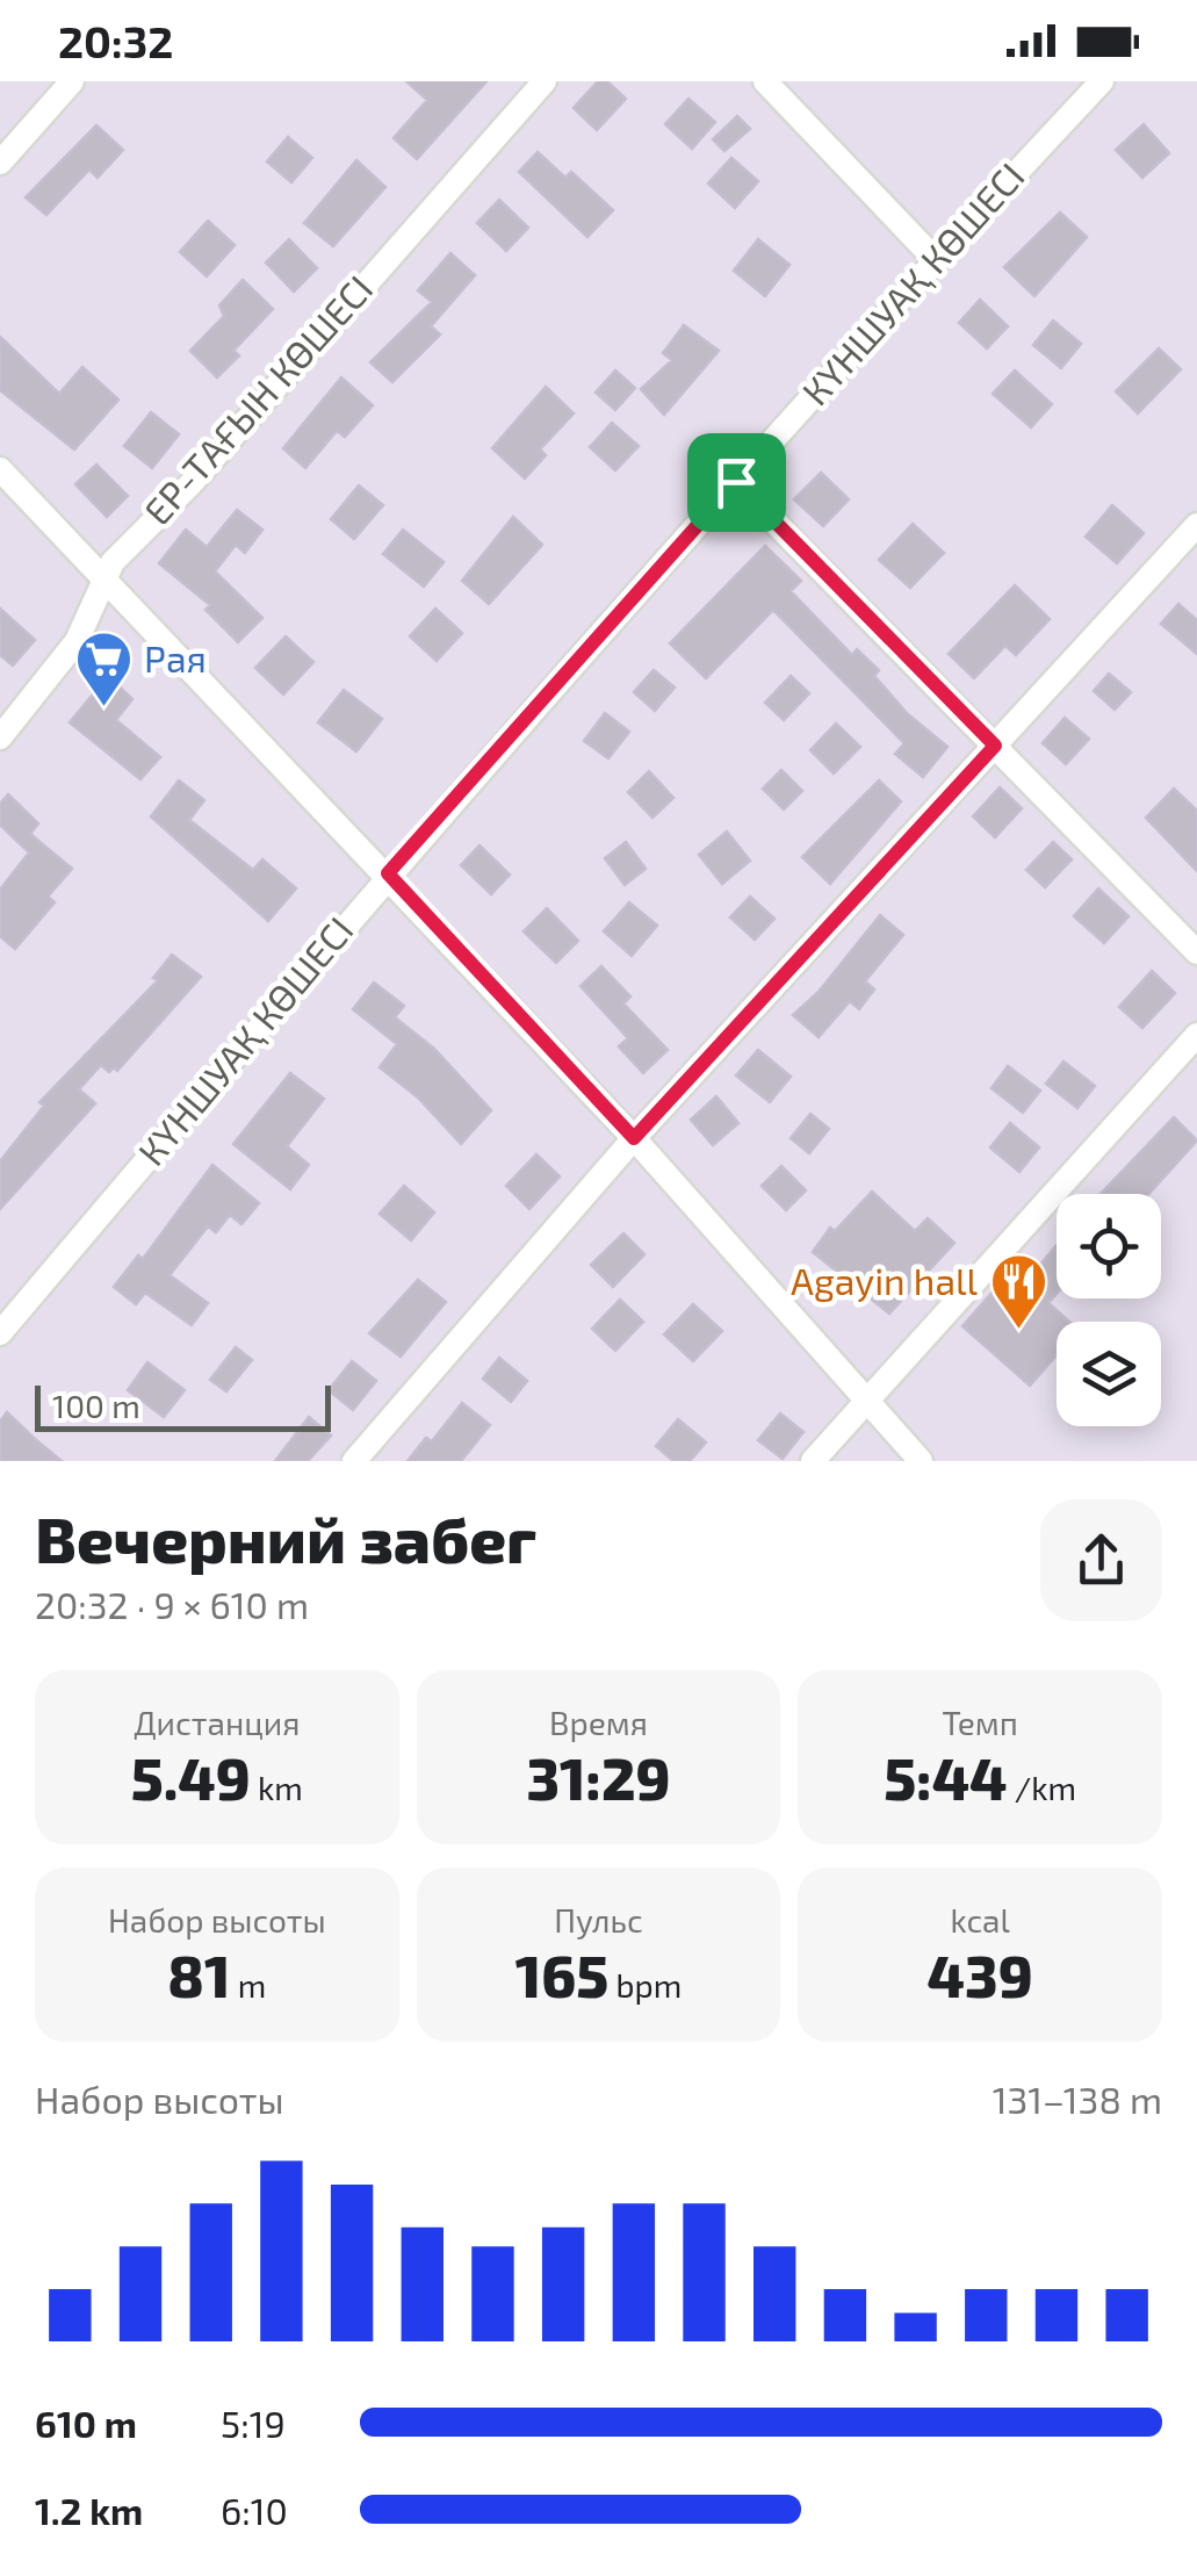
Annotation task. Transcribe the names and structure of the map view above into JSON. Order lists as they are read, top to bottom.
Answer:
{
  "streets": {
    "street": ["КҮНШУАҚ КӨШЕСІ", "ЕР-ТАҒЫН КӨШЕСІ"]
  },
  "places": {
    "supermarket": ["Рая"],
    "restaurant": ["Agayin hall"]
  },
  "scale_bar": "100 m",
  "page": {
    "status": "20:32",
    "scale": "100 m",
    "heading": ["Вечерний забег", "20:32 · 9 × 610 m"],
    "stats": [
      ["Дистанция", "5.49 km"],
      ["Время", "31:29"],
      ["Темп", "5:44 /km"],
      ["Набор высоты", "81 m"],
      ["Пульс", "165 bpm"],
      ["kcal", "439"]
    ],
    "chart": ["Набор высоты", "131–138 m"],
    "list": [
      {
        "name": "610 m",
        "note": "5:19"
      },
      {
        "name": "1.2 km",
        "note": "6:10"
      }
    ]
  }
}
